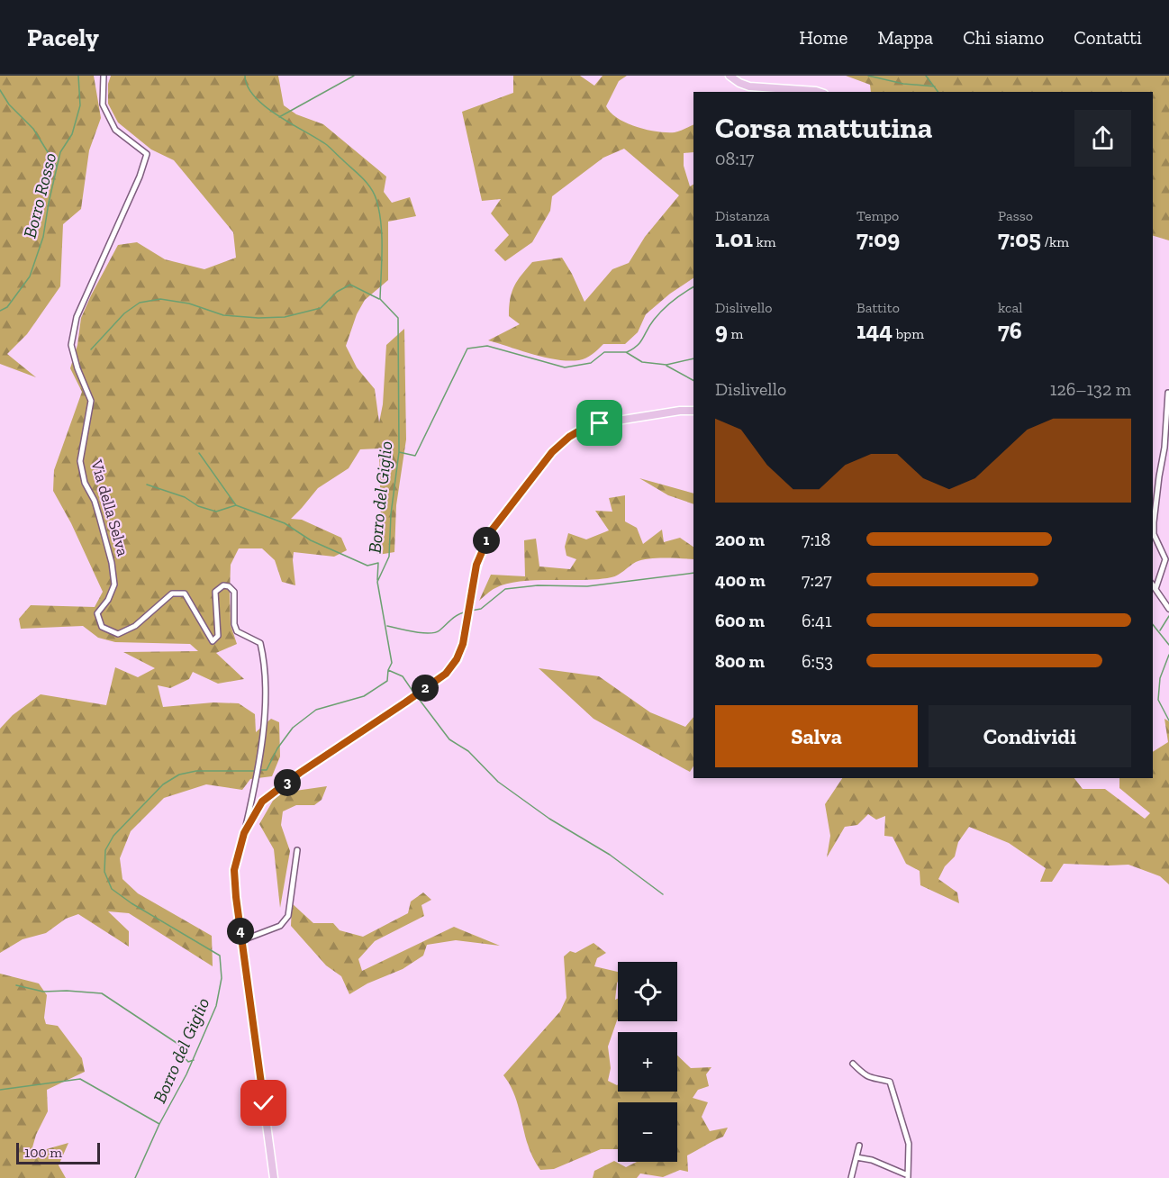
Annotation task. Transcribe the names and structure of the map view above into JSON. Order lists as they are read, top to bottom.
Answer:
{
  "streets": {
    "street": ["Via della Selva"]
  },
  "water": ["Borro Rosso", "Borro del Giglio"],
  "scale_bar": "100 m",
  "page": {
    "header": "Pacely",
    "nav": [
      "Home",
      "Mappa",
      "Chi siamo",
      "Contatti"
    ],
    "heading": ["Corsa mattutina", "08:17"],
    "stats": [
      ["Distanza", "1.01 km"],
      ["Tempo", "7:09"],
      ["Passo", "7:05 /km"],
      ["Dislivello", "9 m"],
      ["Battito", "144 bpm"],
      ["kcal", "76"]
    ],
    "chart": ["Dislivello", "126–132 m"],
    "list": [
      {
        "name": "200 m",
        "note": "7:18"
      },
      {
        "name": "400 m",
        "note": "7:27"
      },
      {
        "name": "600 m",
        "note": "6:41"
      },
      {
        "name": "800 m",
        "note": "6:53"
      }
    ],
    "pins": [
      "1",
      "2",
      "3",
      "4"
    ],
    "buttons": ["Salva", "Condividi"],
    "map_buttons": ["+", "−"],
    "scale": "100 m"
  }
}
